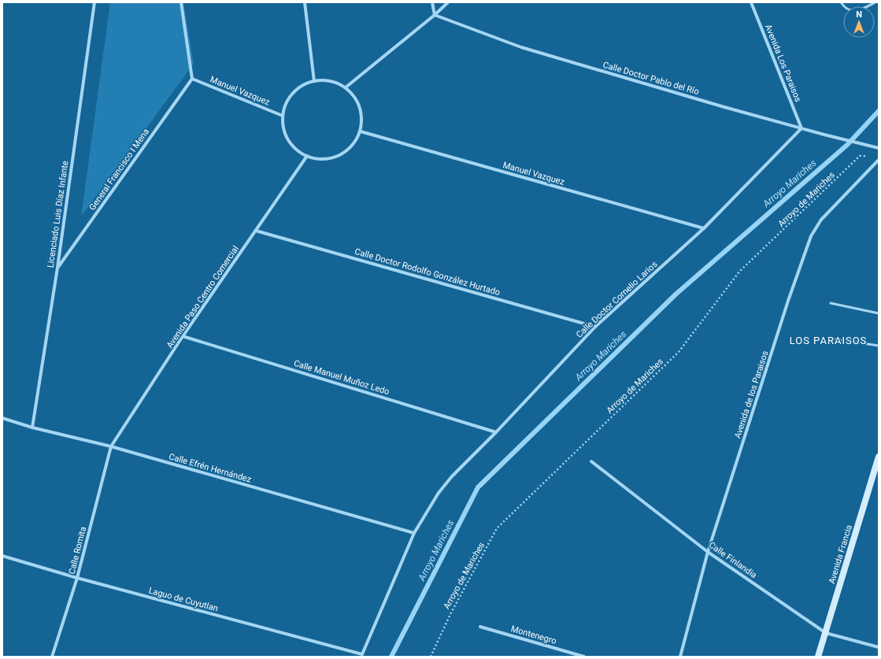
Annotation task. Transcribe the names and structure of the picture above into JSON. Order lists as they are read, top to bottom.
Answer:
{
  "streets": {
    "street": [
      "Avenida Los Paraisos",
      "Calle Doctor Pablo del Río",
      "Manuel Vazquez",
      "General Francisco I Mena",
      "Licenciado Luis Díaz Infante",
      "Calle Doctor Rodolfo González Hurtado",
      "Avenida Paso Centro Comercial",
      "Calle Doctor Cornelio Larios",
      "Calle Manuel Muñoz Ledo",
      "Avenida de los Paraisos",
      "Calle Efrén Hernández",
      "Calle Romita",
      "Avenida Francia",
      "Calle Finlandia",
      "Laguo de Cuyutlan",
      "Montenegro"
    ],
    "path": ["Arroyo de Mariches"]
  },
  "crossings": [
    ["Avenida Los Paraisos", "Calle Doctor Pablo del Río"],
    ["Avenida Los Paraisos", "Calle Doctor Cornelio Larios"],
    ["Calle Doctor Pablo del Río", "Calle Doctor Cornelio Larios"],
    ["Manuel Vazquez", "General Francisco I Mena"],
    ["Manuel Vazquez", "Avenida Paso Centro Comercial"],
    ["Manuel Vazquez", "Calle Doctor Cornelio Larios"],
    ["General Francisco I Mena", "Licenciado Luis Díaz Infante"],
    ["Licenciado Luis Díaz Infante", "Calle Efrén Hernández"],
    ["Calle Doctor Rodolfo González Hurtado", "Avenida Paso Centro Comercial"],
    ["Calle Doctor Rodolfo González Hurtado", "Calle Doctor Cornelio Larios"],
    ["Avenida Paso Centro Comercial", "Calle Manuel Muñoz Ledo"],
    ["Avenida Paso Centro Comercial", "Calle Efrén Hernández"],
    ["Avenida Paso Centro Comercial", "Calle Romita"],
    ["Calle Doctor Cornelio Larios", "Calle Manuel Muñoz Ledo"],
    ["Calle Doctor Cornelio Larios", "Calle Efrén Hernández"],
    ["Calle Doctor Cornelio Larios", "Laguo de Cuyutlan"],
    ["Avenida de los Paraisos", "Calle Finlandia"],
    ["Calle Efrén Hernández", "Calle Romita"],
    ["Calle Efrén Hernández", "Laguo de Cuyutlan"],
    ["Calle Romita", "Laguo de Cuyutlan"],
    ["Avenida Francia", "Calle Finlandia"]
  ],
  "districts": ["LOS PARAISOS"],
  "water": ["Arroyo Mariches"],
  "north": "top"
}
